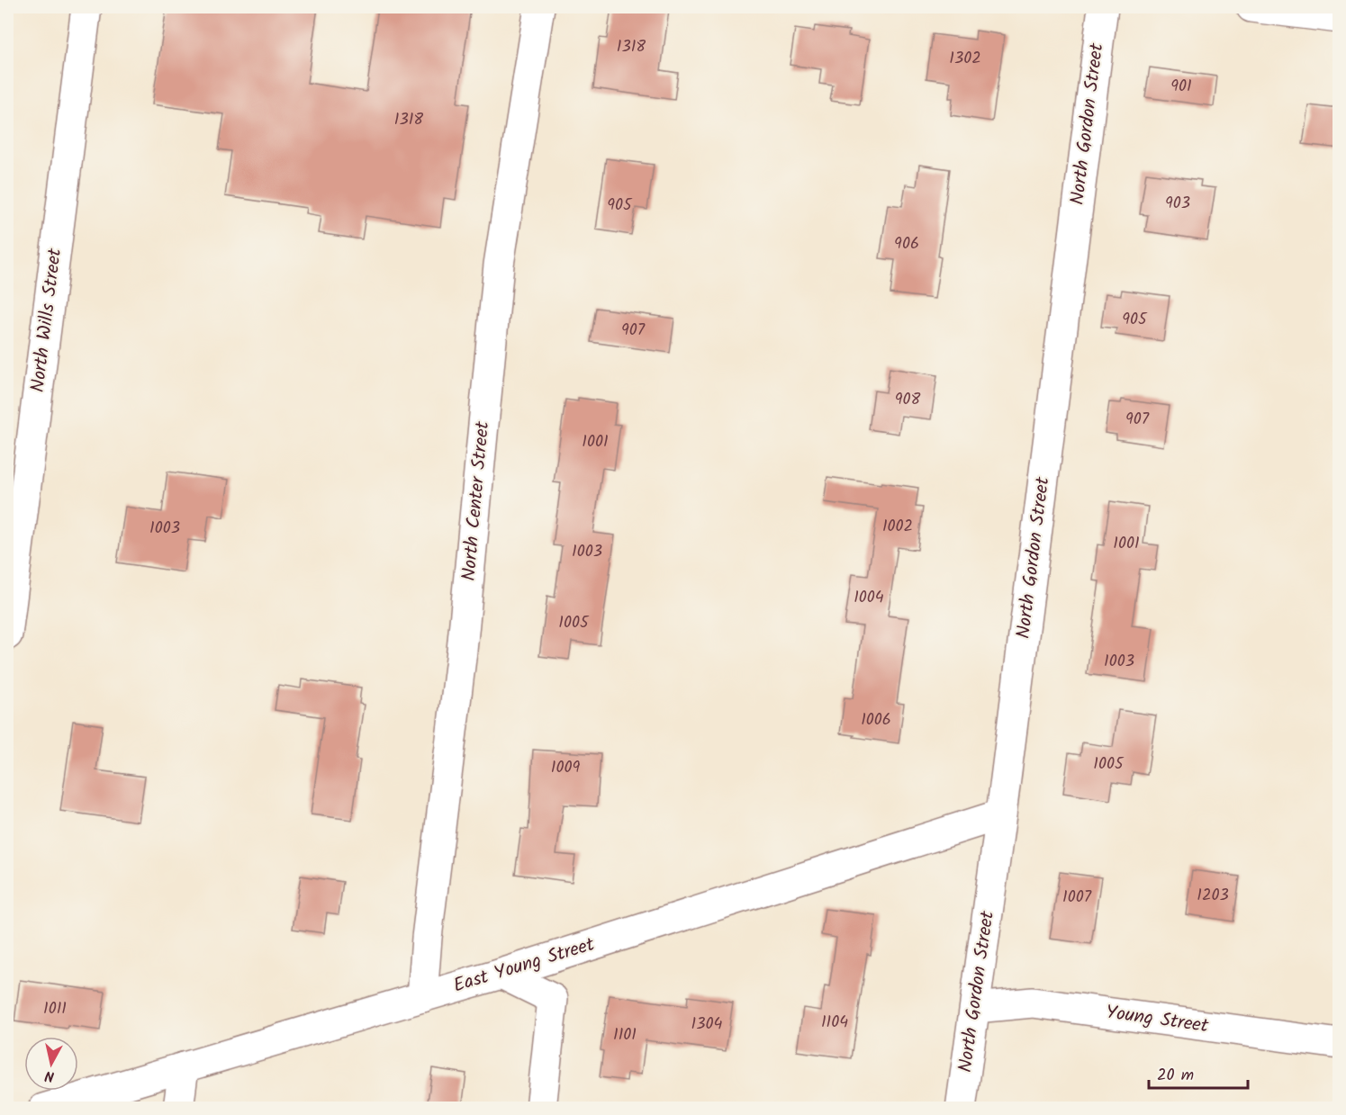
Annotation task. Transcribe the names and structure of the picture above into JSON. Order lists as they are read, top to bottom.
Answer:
{
  "streets": {
    "street": [
      "North Gordon Street",
      "North Wills Street",
      "North Center Street",
      "East Young Street",
      "Young Street"
    ]
  },
  "crossings": [
    ["North Gordon Street", "East Young Street"],
    ["North Gordon Street", "Young Street"],
    ["North Center Street", "East Young Street"]
  ],
  "house_numbers": [
    "1318",
    "1302",
    "901",
    "1318",
    "903",
    "905",
    "906",
    "905",
    "907",
    "908",
    "907",
    "1001",
    "1002",
    "1003",
    "1001",
    "1003",
    "1004",
    "1005",
    "1003",
    "1006",
    "1005",
    "1009",
    "1203",
    "1007",
    "1011",
    "1104",
    "1304",
    "1101"
  ],
  "scale_bar": "20 m",
  "north": "bottom"
}
